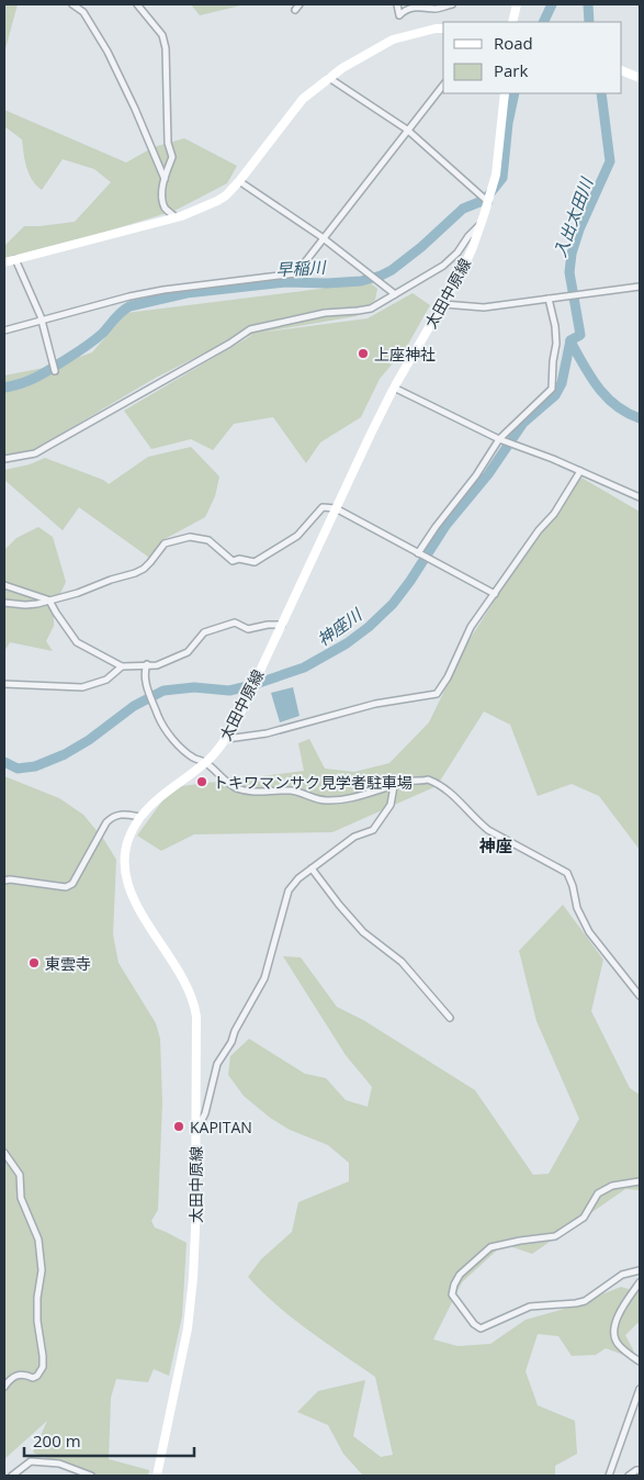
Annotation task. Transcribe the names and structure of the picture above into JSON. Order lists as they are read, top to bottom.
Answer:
{
  "streets": {
    "main road": ["太田中原線"]
  },
  "districts": ["神座"],
  "water": ["入出太田川", "早稲川", "神座川"],
  "places": [
    "上座神社",
    "トキワマンサク見学者駐車場",
    "東雲寺",
    "KAPITAN"
  ],
  "legend": ["Road", "Park"],
  "scale_bar": "200 m"
}
